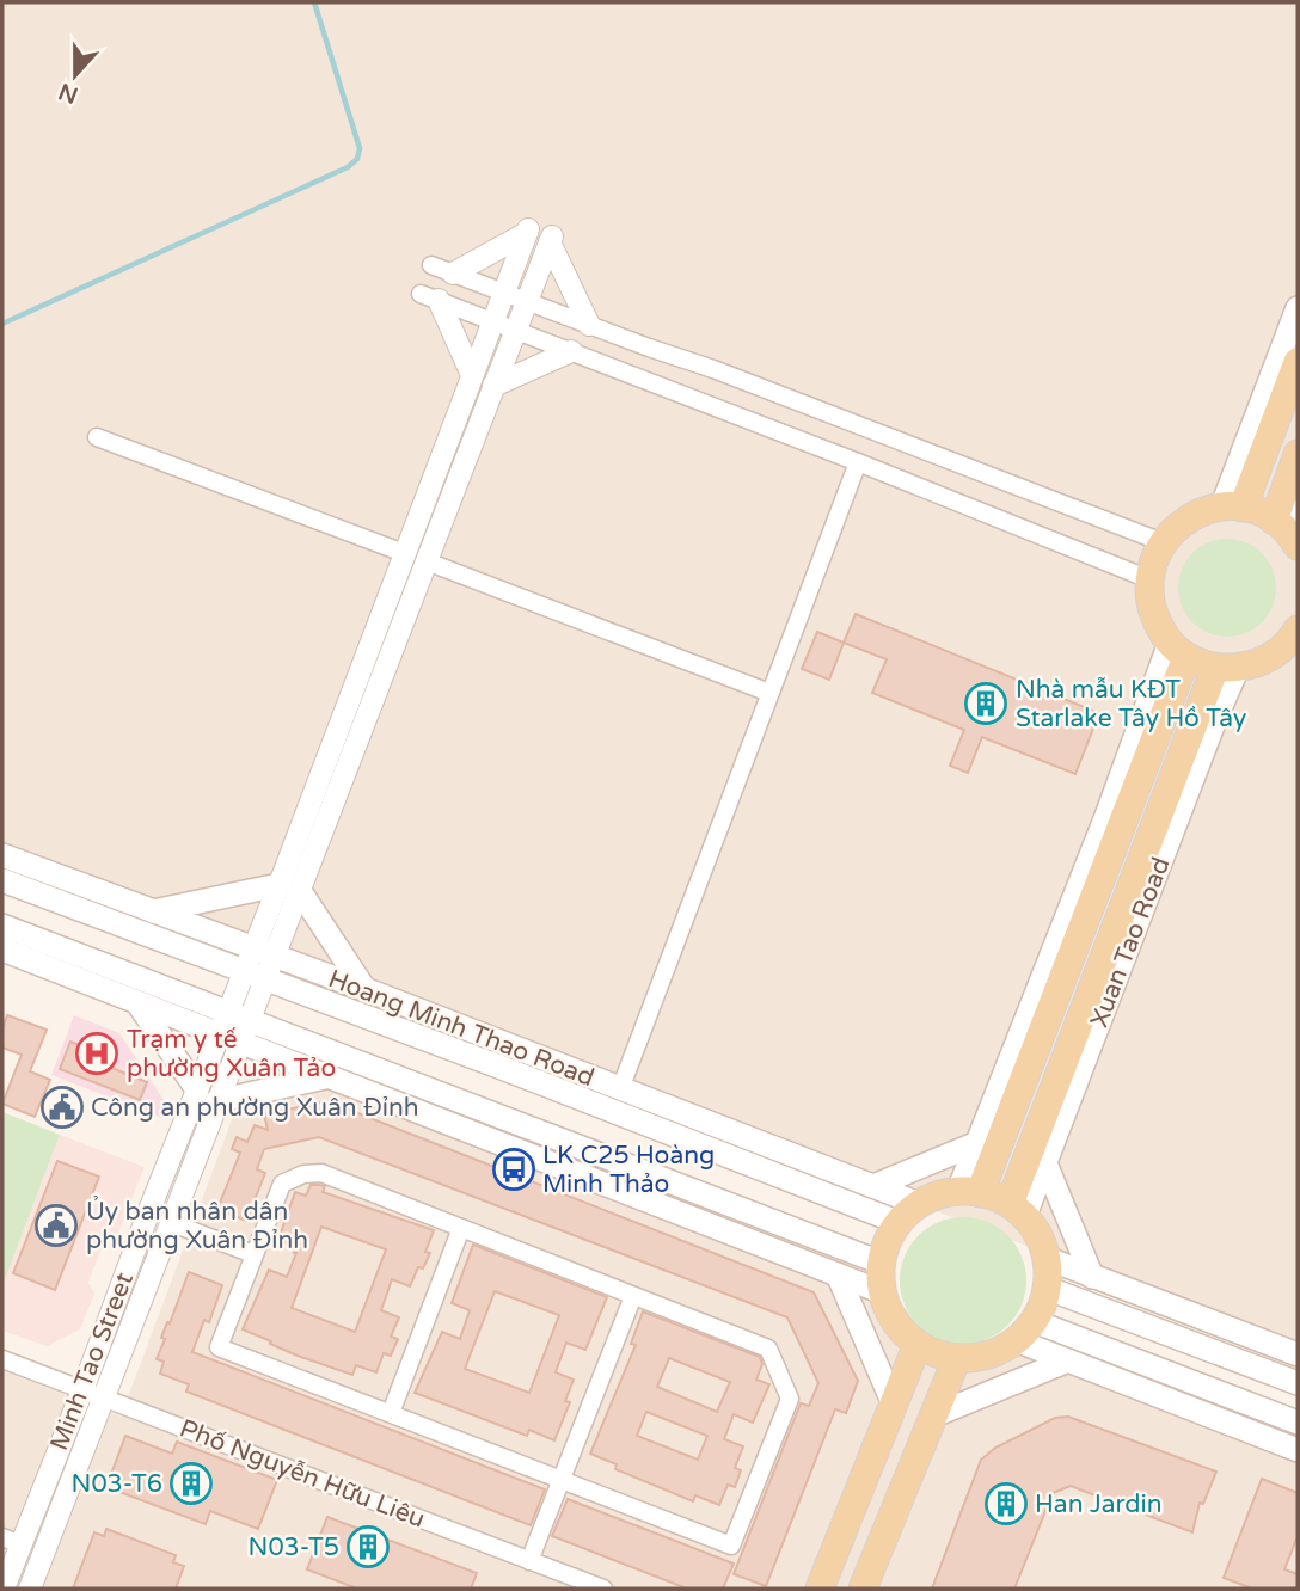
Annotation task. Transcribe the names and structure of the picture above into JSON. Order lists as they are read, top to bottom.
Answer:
{
  "streets": {
    "main road": ["Xuan Tao Road", "Hoang Minh Thao Road"],
    "street": ["Minh Tao Street", "Phố Nguyễn Hữu Liêu"]
  },
  "crossings": [
    ["Xuan Tao Road", "Hoang Minh Thao Road"],
    ["Hoang Minh Thao Road", "Minh Tao Street"],
    ["Minh Tao Street", "Phố Nguyễn Hữu Liêu"]
  ],
  "places": {
    "building": [
      "Nhà mẫu KĐT Starlake Tây Hồ Tây",
      "N03-T6",
      "Han Jardin",
      "N03-T5"
    ],
    "hospital": ["Trạm y tế phường Xuân Tảo"],
    "public building": ["Công an phường Xuân Đỉnh", "Ủy ban nhân dân phường Xuân Đỉnh"],
    "bus stop": ["LK C25 Hoàng Minh Thảo"]
  },
  "north": "bottom"
}
